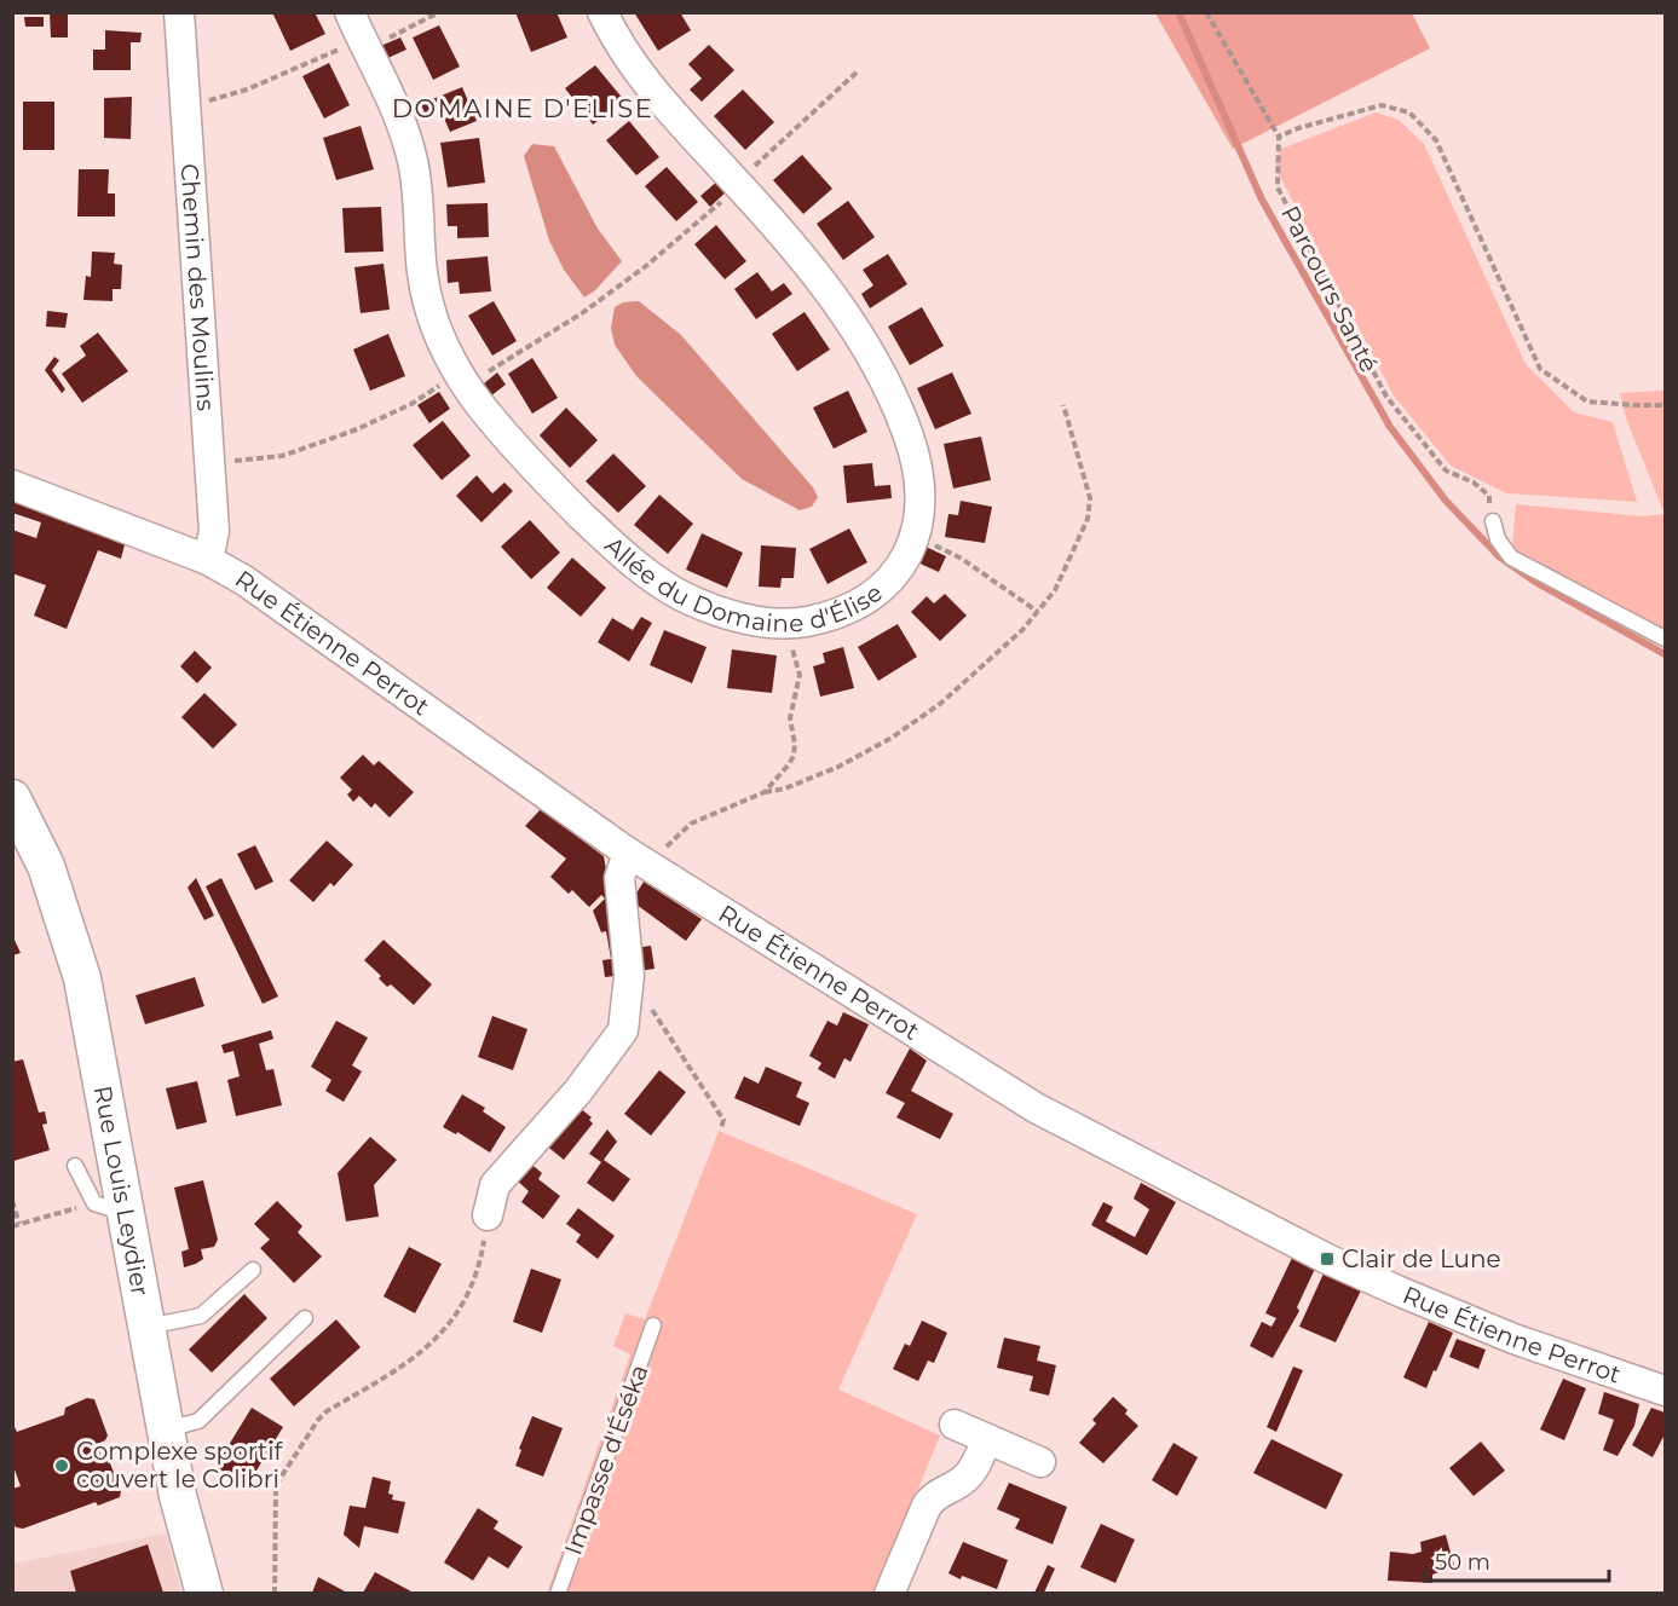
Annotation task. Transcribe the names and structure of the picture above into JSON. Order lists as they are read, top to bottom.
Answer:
{
  "streets": {
    "street": [
      "Chemin des Moulins",
      "Allée du Domaine d'Élise",
      "Rue Étienne Perrot",
      "Rue Louis Leydier"
    ],
    "lane": ["Impasse d'Éséka"],
    "path": ["Parcours Santé"]
  },
  "crossings": [
    ["Chemin des Moulins", "Rue Étienne Perrot"]
  ],
  "districts": ["DOMAINE D'ELISE"],
  "places": {
    "transit": ["Clair de Lune"],
    "other": ["Complexe sportif couvert le Colibri"]
  },
  "scale_bar": "50 m"
}
